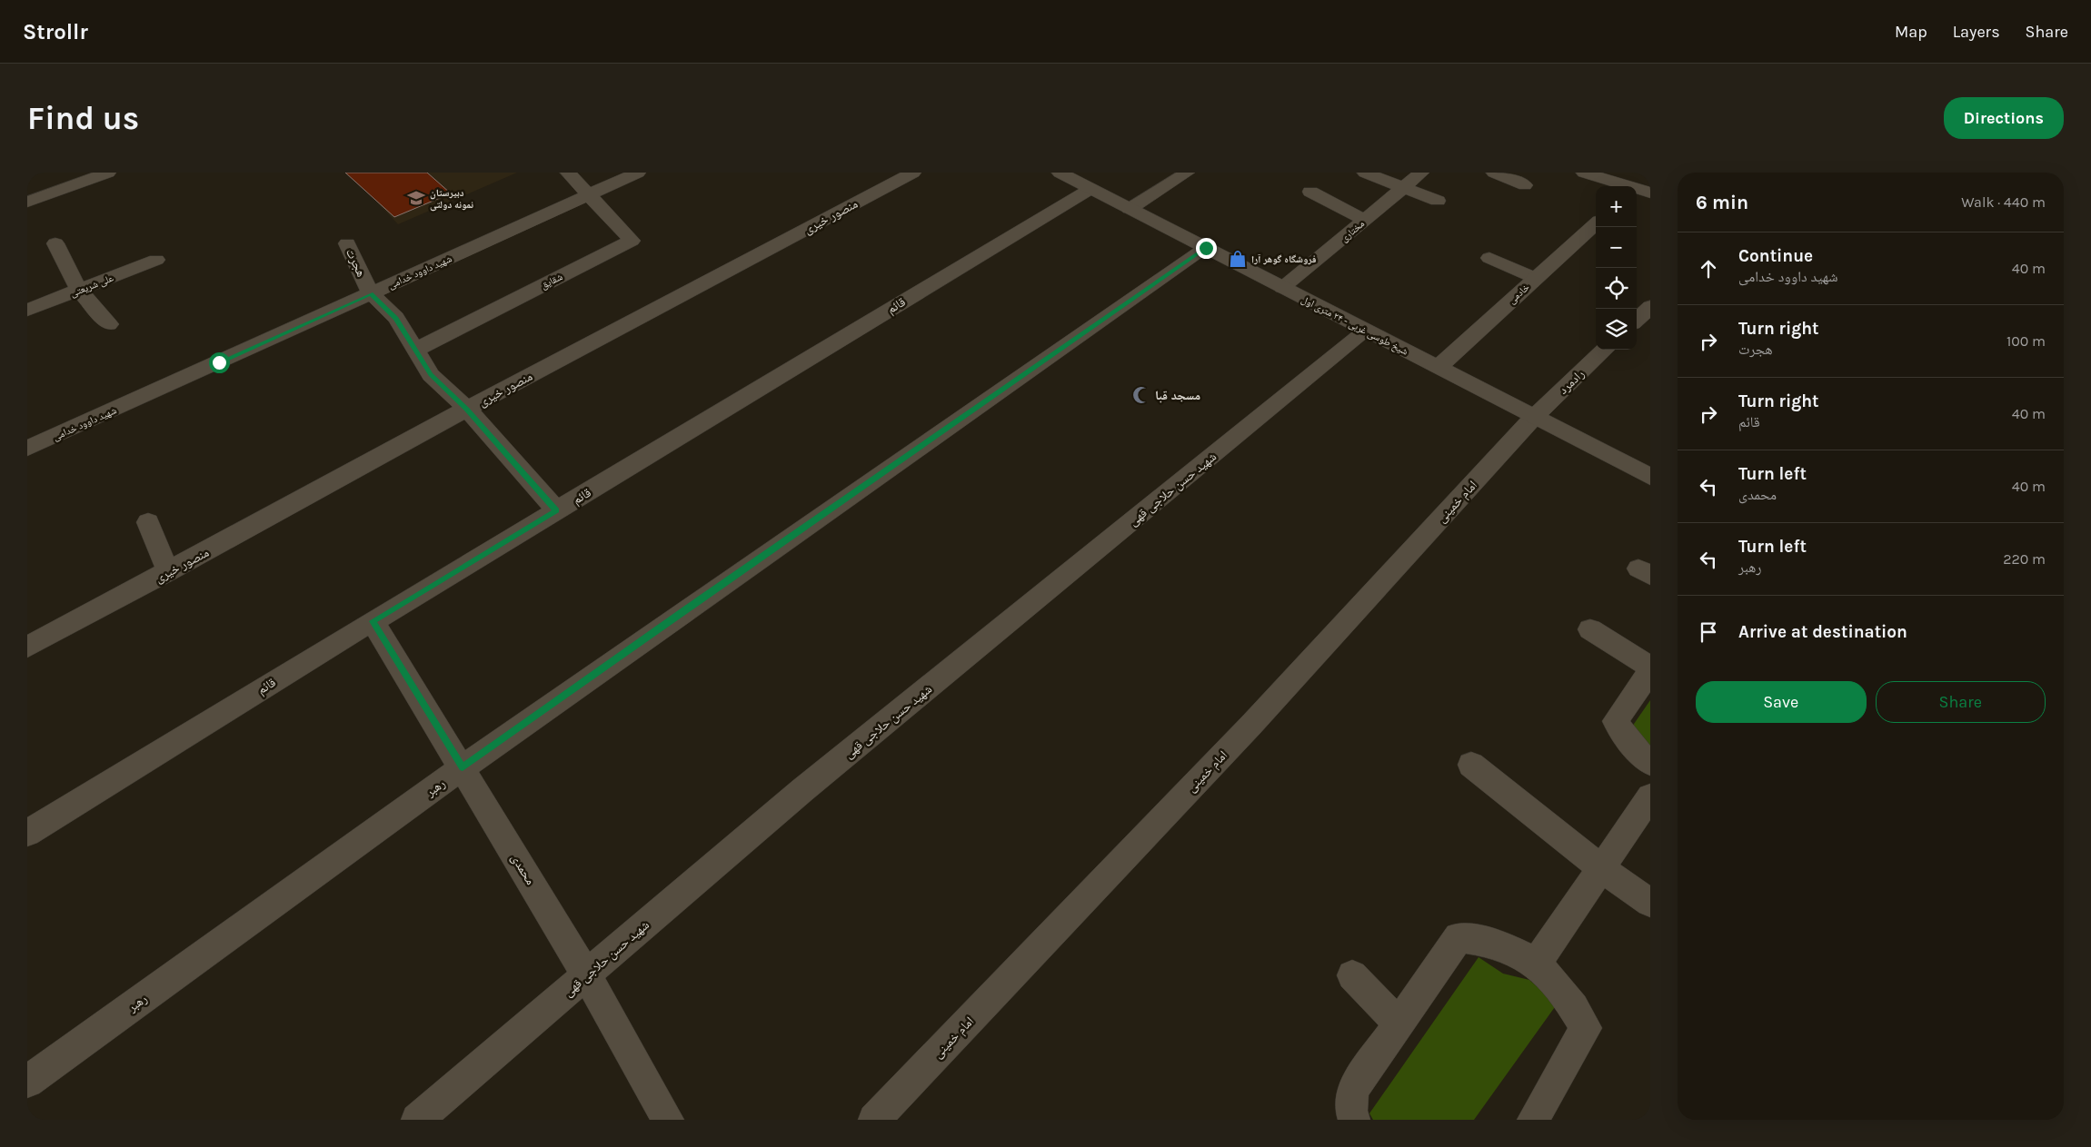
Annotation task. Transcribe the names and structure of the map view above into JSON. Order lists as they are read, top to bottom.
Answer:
{
  "streets": {
    "street": [
      "منصور خیری",
      "مختاری",
      "هجرت",
      "شهید داوود خدامی",
      "شقایق",
      "علی شریعتی",
      "خادمی",
      "قائم",
      "شیخ طوسی غربی - ۲۴ متری اول",
      "رادمرد",
      "شهید حسن حلاجی قهی",
      "امام خمینی",
      "رهبر",
      "محمدی"
    ]
  },
  "crossings": [
    ["منصور خیری", "هجرت"],
    ["مختاری", "شیخ طوسی غربی - ۲۴ متری اول"],
    ["هجرت", "شهید داوود خدامی"],
    ["هجرت", "شقایق"],
    ["هجرت", "قائم"],
    ["شهید داوود خدامی", "شقایق"],
    ["خادمی", "شیخ طوسی غربی - ۲۴ متری اول"],
    ["قائم", "شیخ طوسی غربی - ۲۴ متری اول"],
    ["قائم", "محمدی"],
    ["شیخ طوسی غربی - ۲۴ متری اول", "رادمرد"],
    ["شیخ طوسی غربی - ۲۴ متری اول", "شهید حسن حلاجی قهی"],
    ["شیخ طوسی غربی - ۲۴ متری اول", "امام خمینی"],
    ["شیخ طوسی غربی - ۲۴ متری اول", "رهبر"],
    ["رادمرد", "امام خمینی"],
    ["شهید حسن حلاجی قهی", "محمدی"],
    ["رهبر", "محمدی"]
  ],
  "places": {
    "school or university": ["دبیرستان نمونه دولتی"],
    "shop": ["فروشگاه گوهر آرا"],
    "mosque": ["مسجد قبا"]
  },
  "page": {
    "header": "Strollr",
    "nav": ["Map", "Layers", "Share"],
    "buttons": [
      "Directions",
      ["Save", "Share"]
    ],
    "title": "Find us",
    "heading": ["6 min", "Walk · 440 m"],
    "map_buttons": ["+", "−"],
    "list": [
      ["Continue", "شهید داوود خدامی", "40 m"],
      ["Turn right", "هجرت", "100 m"],
      ["Turn right", "قائم", "40 m"],
      ["Turn left", "محمدی", "40 m"],
      ["Turn left", "رهبر", "220 m"],
      "Arrive at destination"
    ]
  }
}
